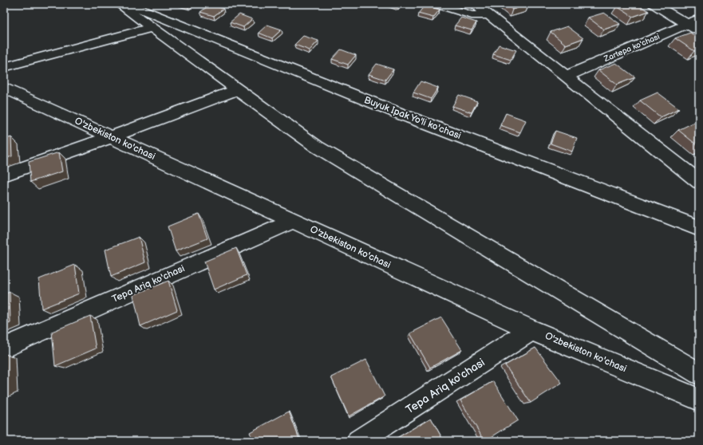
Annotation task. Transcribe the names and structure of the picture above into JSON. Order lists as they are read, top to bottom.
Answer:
{
  "streets": {
    "street": [
      "Zartepa ko'chasi",
      "Buyuk Ipak Yo'li ko'chasi",
      "O'zbekiston ko'chasi",
      "Tepa Ariq ko'chasi"
    ]
  },
  "crossings": [
    ["O'zbekiston ko'chasi", "Tepa Ariq ko'chasi"]
  ]
}
